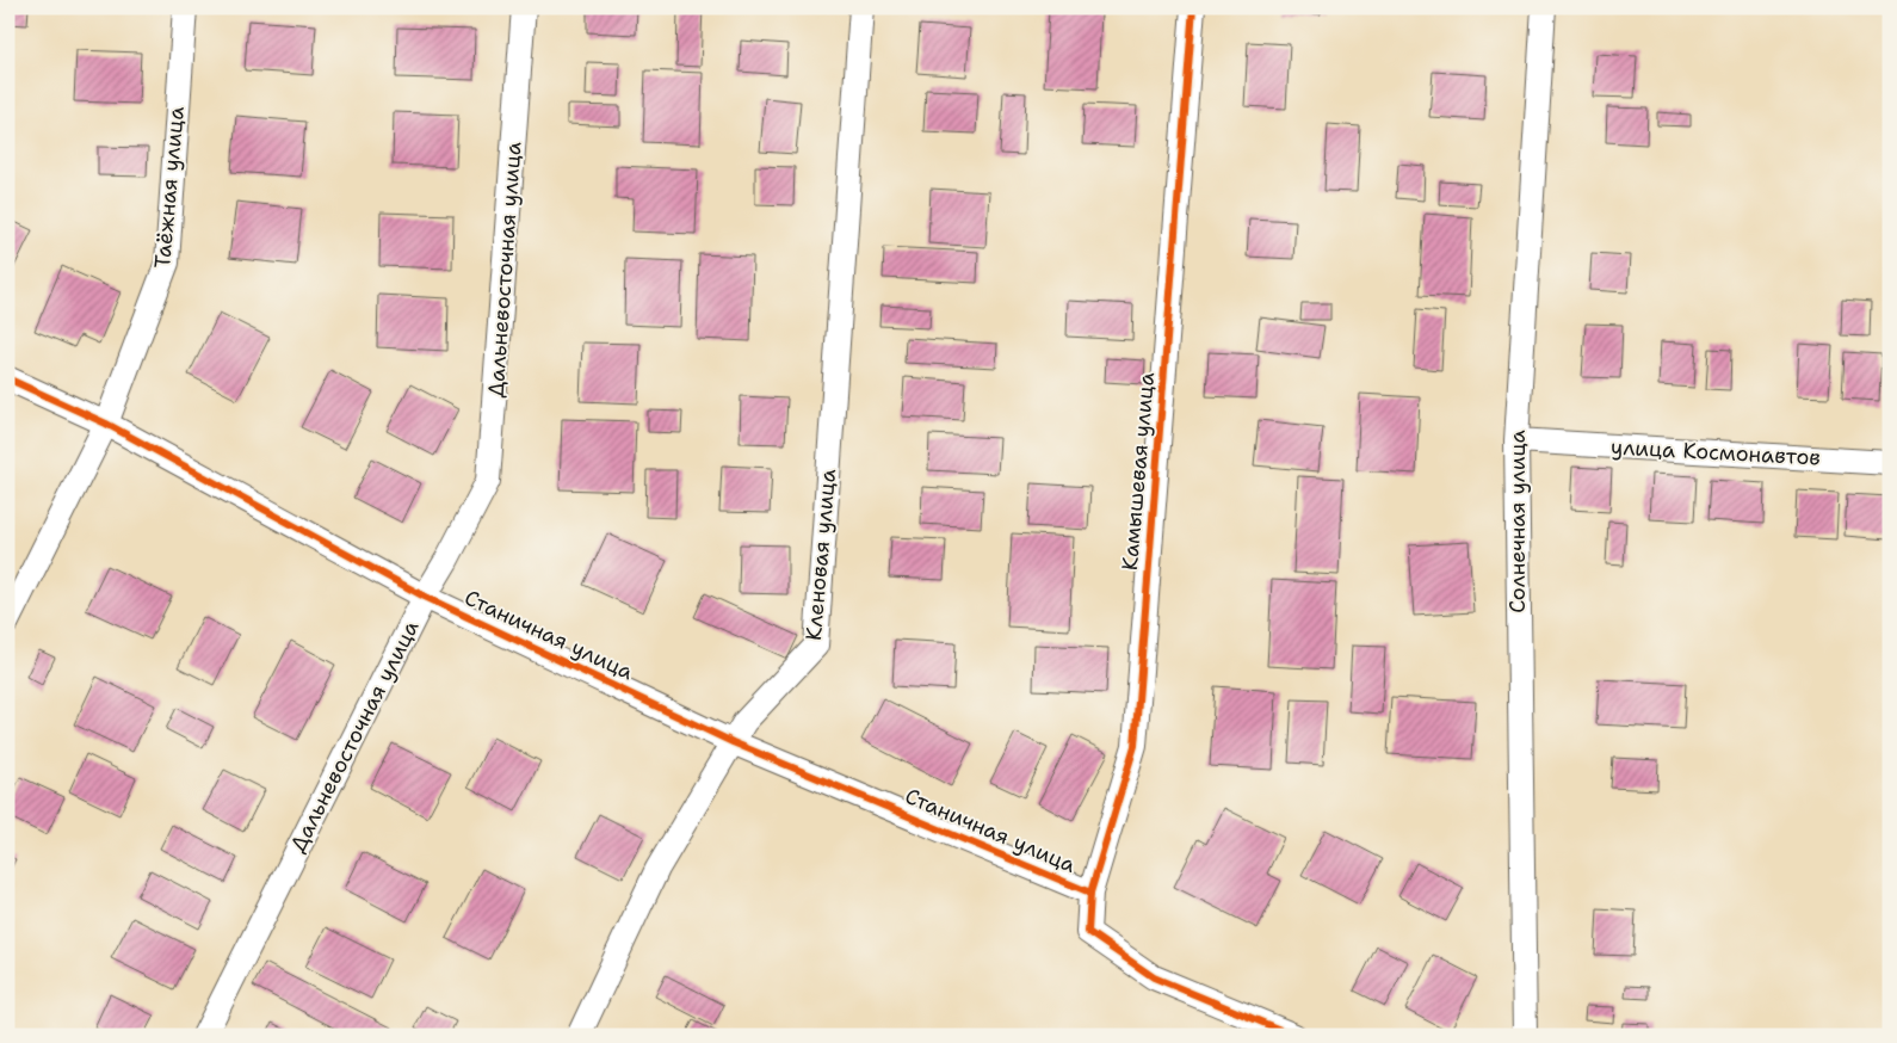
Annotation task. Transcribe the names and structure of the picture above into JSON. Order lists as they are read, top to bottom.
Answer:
{
  "streets": {
    "street": [
      "Таёжная улица",
      "Дальневосточная улица",
      "улица Космонавтов",
      "Камышевая улица",
      "Солнечная улица",
      "Кленовая улица",
      "Станичная улица"
    ]
  },
  "crossings": [
    ["Таёжная улица", "Станичная улица"],
    ["Дальневосточная улица", "Станичная улица"],
    ["улица Космонавтов", "Солнечная улица"],
    ["Камышевая улица", "Станичная улица"],
    ["Кленовая улица", "Станичная улица"]
  ]
}
